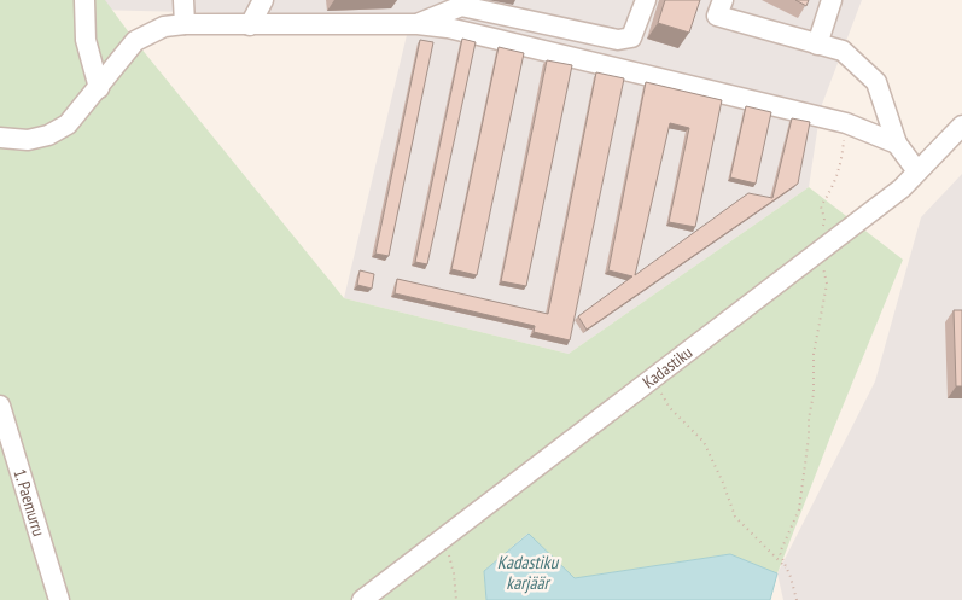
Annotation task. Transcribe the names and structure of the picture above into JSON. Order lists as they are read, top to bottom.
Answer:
{
  "streets": {
    "street": ["Kadastiku", "1. Paemurru"]
  },
  "water": ["Kadastiku karjäär"]
}
